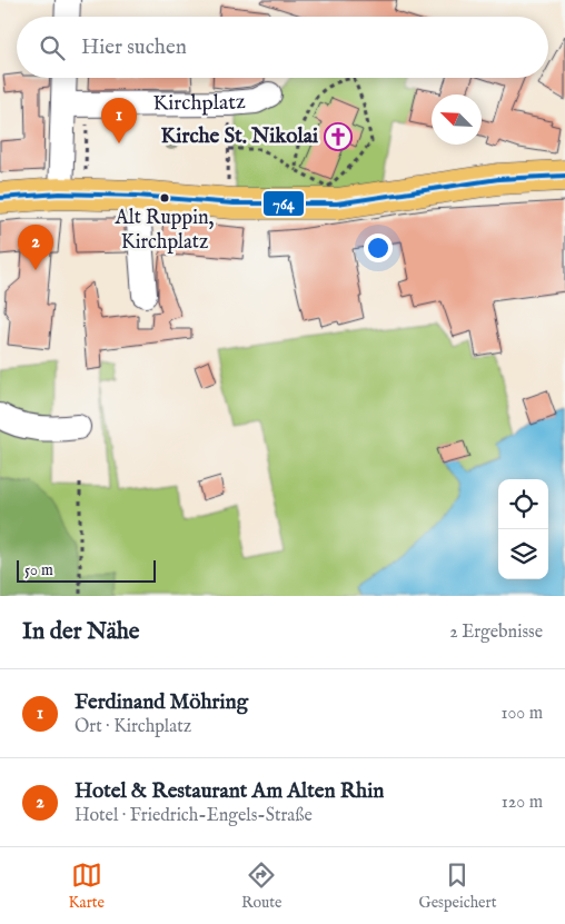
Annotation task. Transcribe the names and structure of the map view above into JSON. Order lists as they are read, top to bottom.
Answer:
{
  "streets": {
    "street": ["Kirchplatz"]
  },
  "places": {
    "church": ["Kirche St. Nikolai"],
    "other": ["Alt Ruppin, Kirchplatz"]
  },
  "lines": ["transit line 764"],
  "scale_bar": "50 m",
  "north": "top left",
  "page": {
    "search": "Hier suchen",
    "pins": ["1", "2"],
    "scale": "50 m",
    "heading": ["In der Nähe", "2 Ergebnisse"],
    "list": [
      {
        "mark": "1",
        "name": "Ferdinand Möhring",
        "note": "Ort · Kirchplatz",
        "value": "100 m"
      },
      {
        "mark": "2",
        "name": "Hotel & Restaurant Am Alten Rhin",
        "note": "Hotel · Friedrich-Engels-Straße",
        "value": "120 m"
      }
    ],
    "nav": ["Karte", "Route", "Gespeichert"]
  }
}
